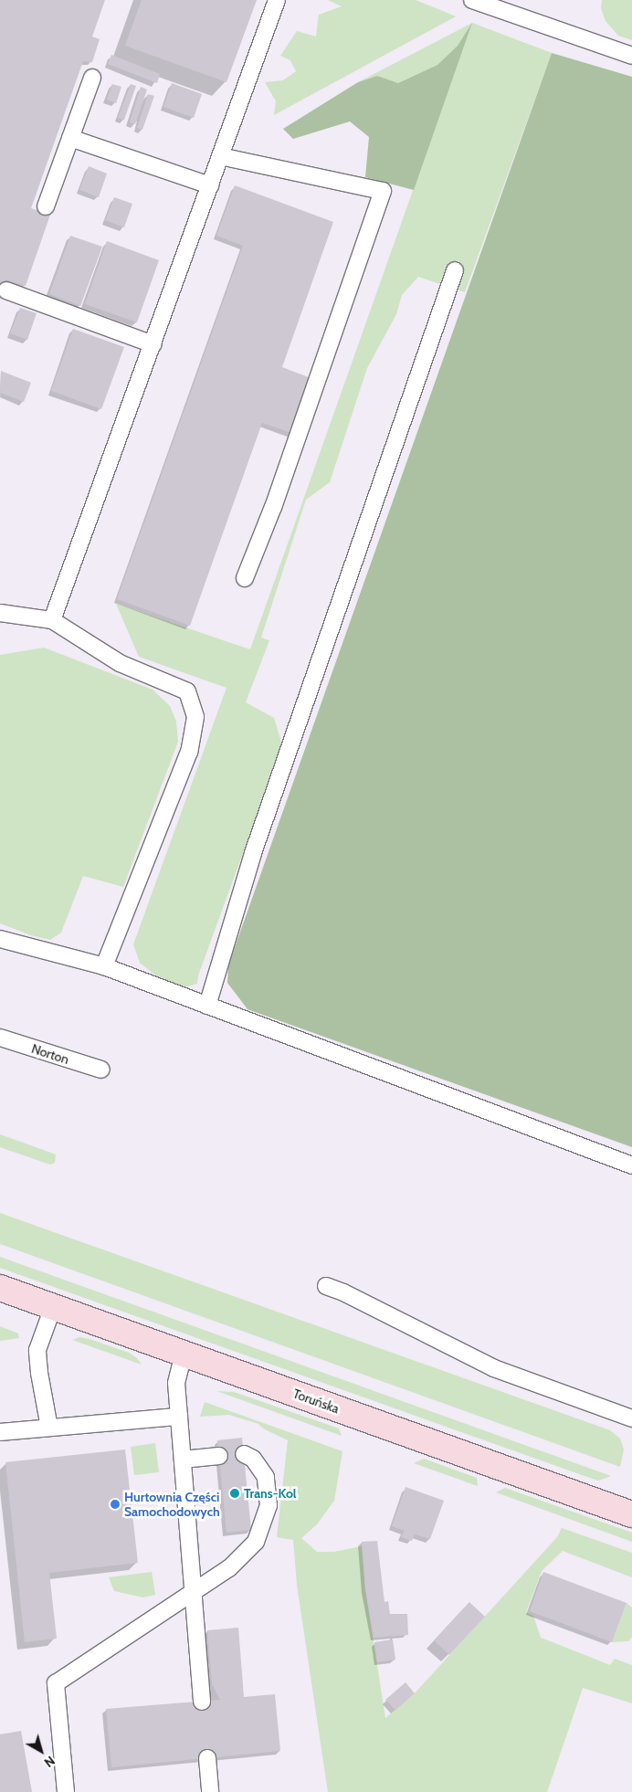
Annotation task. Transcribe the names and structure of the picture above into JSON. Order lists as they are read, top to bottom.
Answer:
{
  "streets": {
    "street": ["Toruńska"],
    "lane": ["Norton"]
  },
  "places": ["Trans-Kol", "Hurtownia Części Samochodowych"],
  "north": "bottom right"
}
